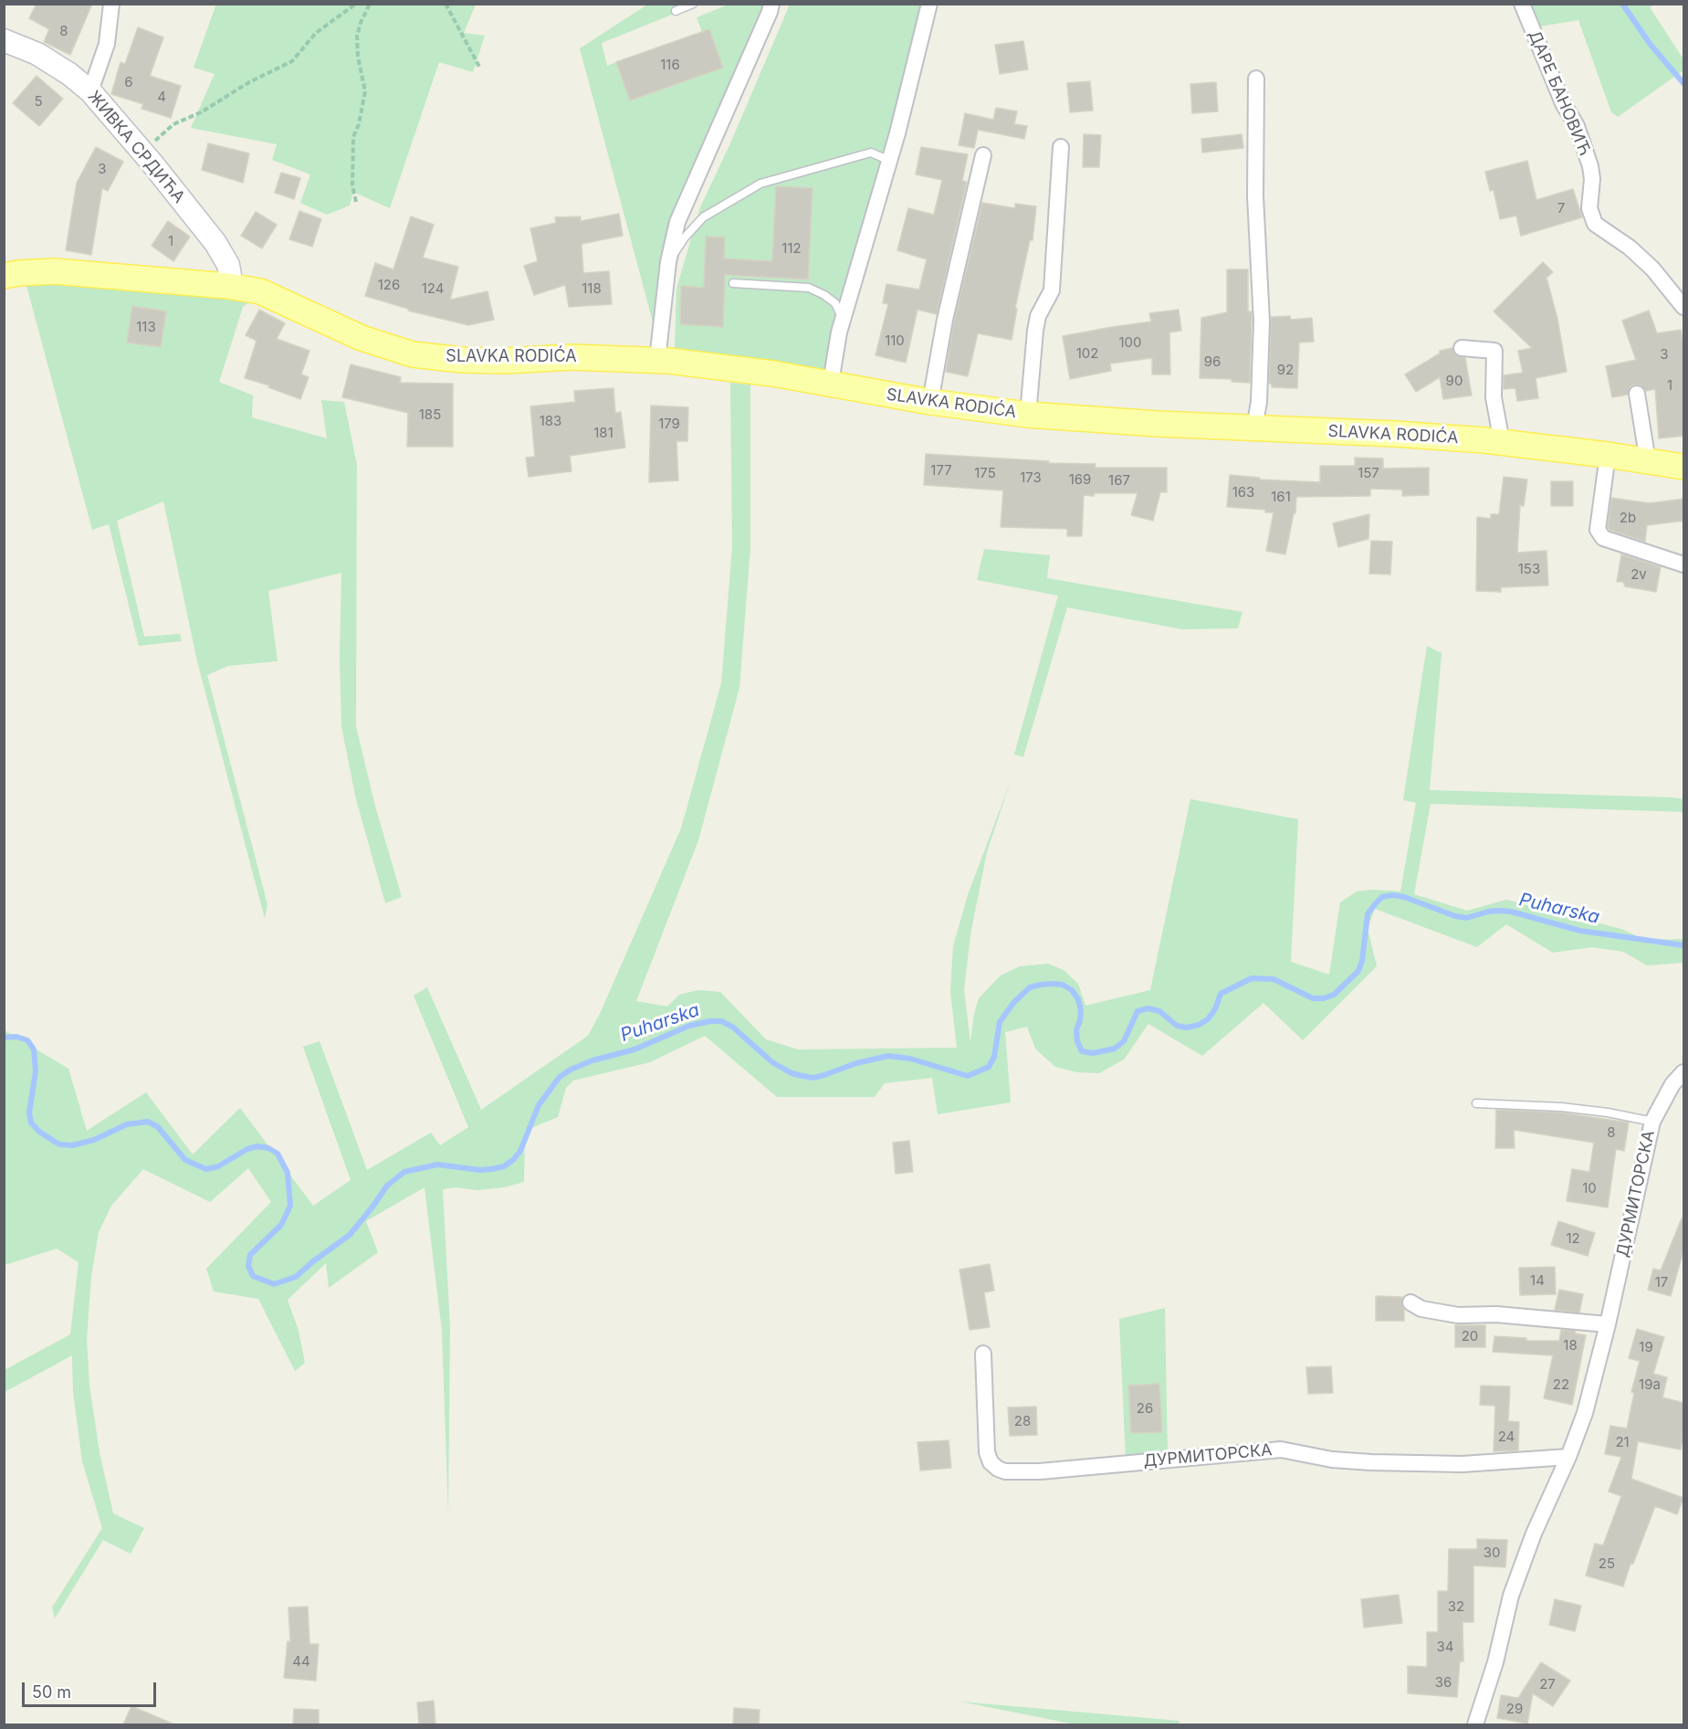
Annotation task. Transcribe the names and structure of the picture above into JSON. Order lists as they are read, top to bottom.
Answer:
{
  "streets": {
    "main road": ["ЖИВКА СРДИЋА", "SLAVKA RODIĆA"],
    "street": ["ДАРЕ БАНОВИЋ", "ДУРМИТОРСКА"]
  },
  "crossings": [
    ["ЖИВКА СРДИЋА", "SLAVKA RODIĆA"]
  ],
  "water": ["Puharska"],
  "house_numbers": [
    "8",
    "116",
    "6",
    "4",
    "5",
    "3",
    "7",
    "1",
    "112",
    "126",
    "124",
    "118",
    "113",
    "110",
    "100",
    "102",
    "3",
    "96",
    "92",
    "90",
    "1",
    "185",
    "183",
    "179",
    "181",
    "177",
    "175",
    "157",
    "173",
    "169",
    "167",
    "163",
    "161",
    "2b",
    "153",
    "2v",
    "8",
    "10",
    "12",
    "14",
    "17",
    "20",
    "18",
    "19",
    "22",
    "19а",
    "26",
    "28",
    "24",
    "21",
    "30",
    "25",
    "32",
    "34",
    "44",
    "36",
    "27",
    "29"
  ],
  "scale_bar": "50 m"
}
